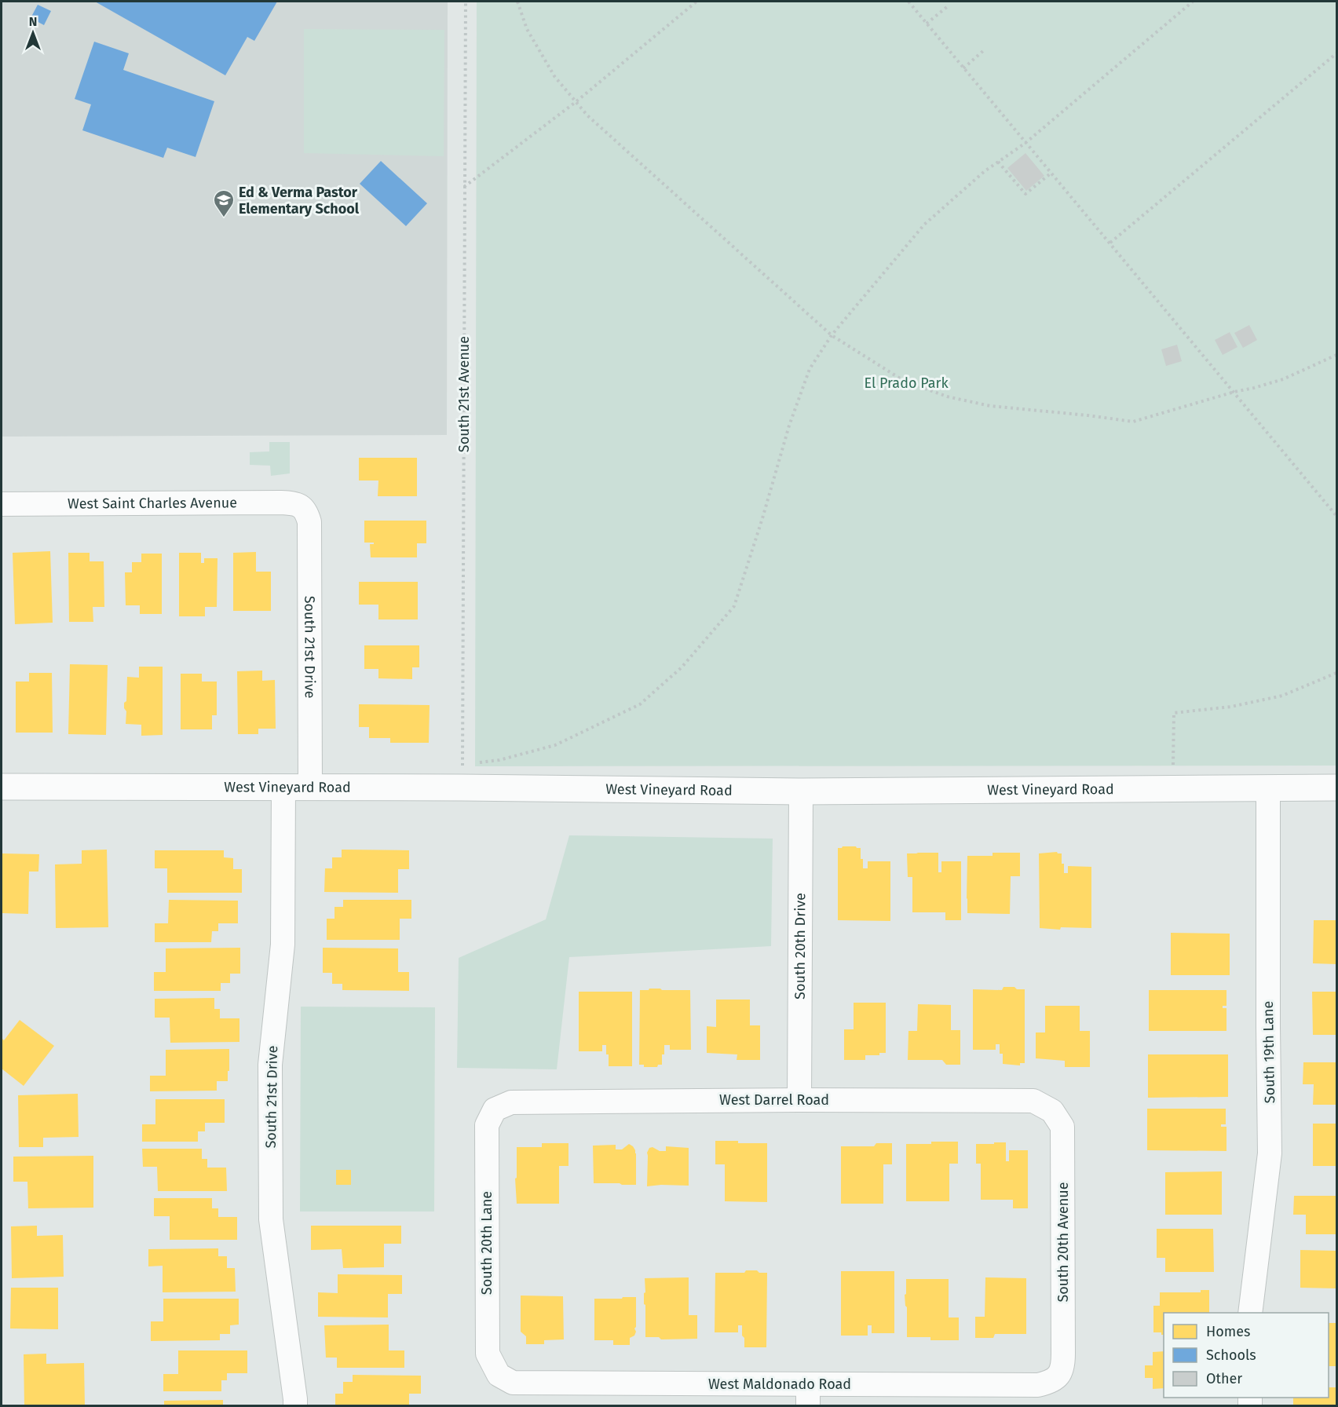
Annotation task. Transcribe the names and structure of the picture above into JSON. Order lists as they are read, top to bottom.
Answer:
{
  "streets": {
    "street": [
      "West Saint Charles Avenue",
      "South 21st Drive",
      "West Vineyard Road",
      "South 20th Drive",
      "South 19th Lane",
      "West Darrel Road",
      "South 20th Avenue",
      "South 20th Lane",
      "West Maldonado Road"
    ],
    "path": ["South 21st Avenue"]
  },
  "crossings": [
    ["South 21st Avenue", "West Vineyard Road"],
    ["West Saint Charles Avenue", "South 21st Drive"],
    ["South 21st Drive", "West Vineyard Road"],
    ["West Vineyard Road", "South 20th Drive"],
    ["West Vineyard Road", "South 19th Lane"],
    ["South 20th Drive", "West Darrel Road"],
    ["West Darrel Road", "South 20th Avenue"],
    ["West Darrel Road", "South 20th Lane"],
    ["South 20th Avenue", "West Maldonado Road"],
    ["South 20th Lane", "West Maldonado Road"]
  ],
  "parks": ["El Prado Park"],
  "places": {
    "school or university": ["Ed & Verma Pastor Elementary School"]
  },
  "legend": ["Homes", "Schools", "Other"],
  "north": "top"
}
